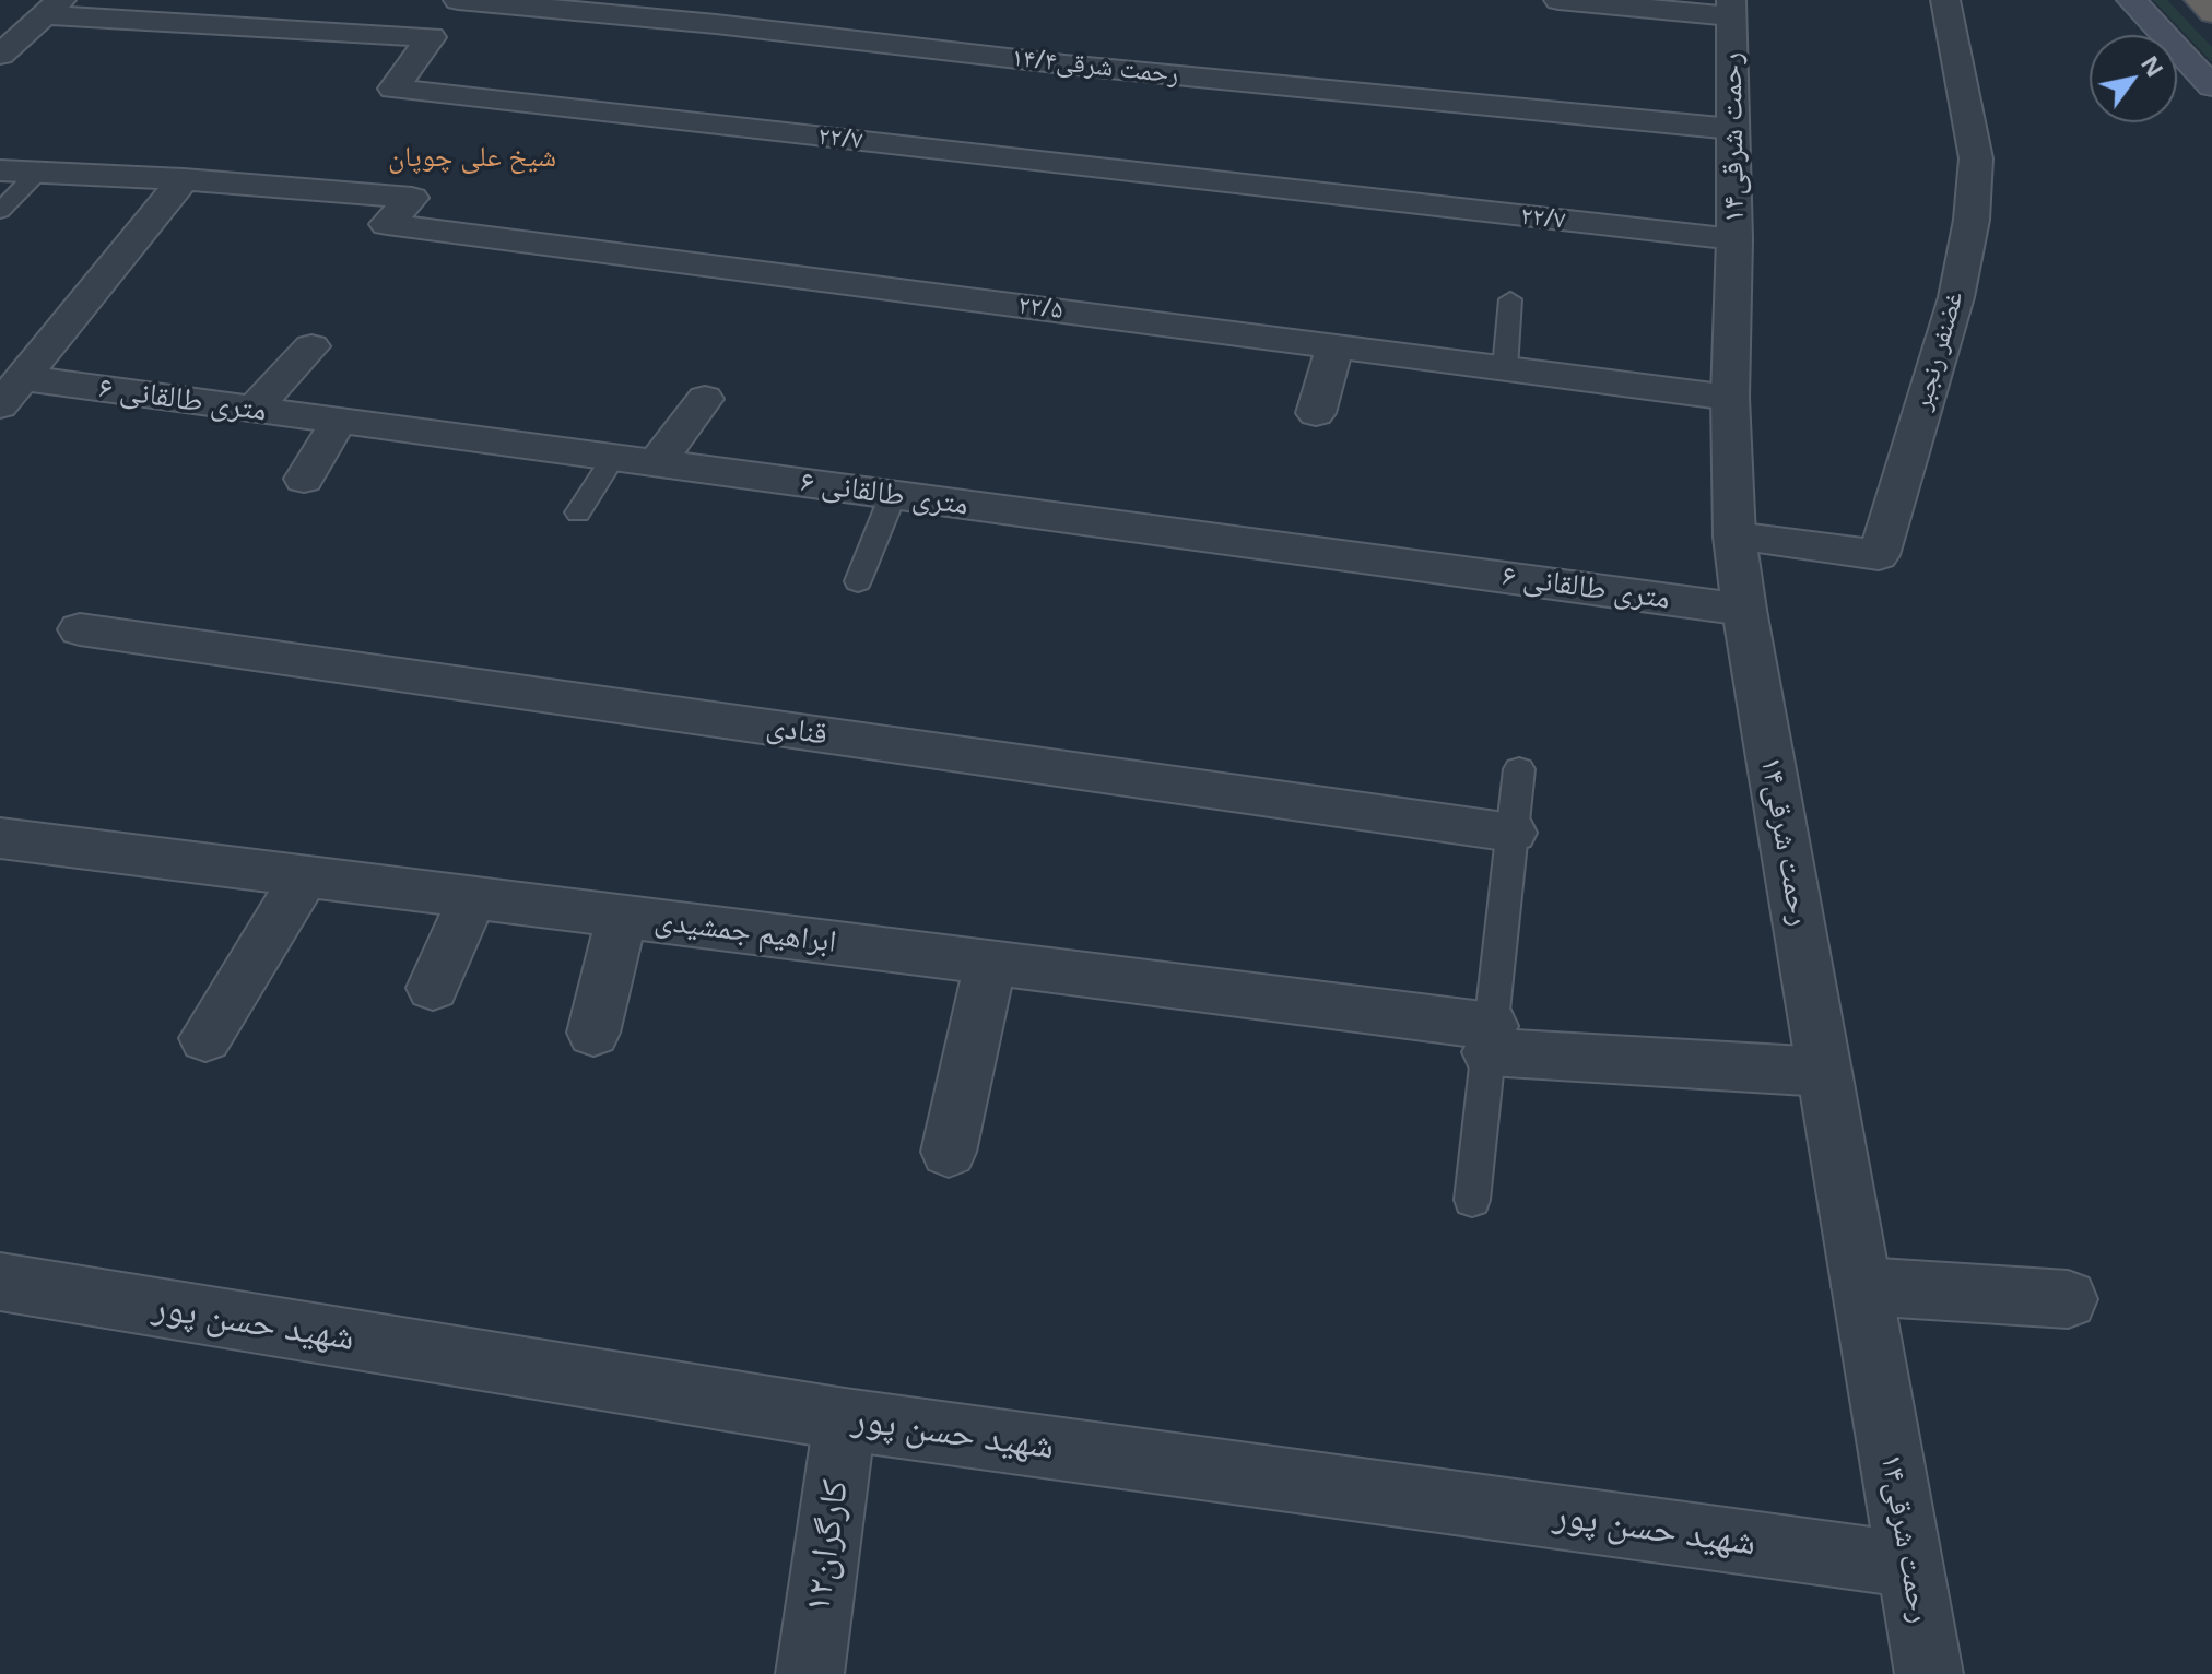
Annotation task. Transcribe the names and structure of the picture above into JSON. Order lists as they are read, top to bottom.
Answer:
{
  "streets": {
    "street": [
      "۱۴/۴رحمت شرقی",
      "۱۴رحمت شرقی",
      "۲۲/۷",
      "۲۲/۵",
      "غضنفر رنجبر",
      "۶ متری طالقانی",
      "قنادی",
      "ابراهیم جمشیدی",
      "شهید حسن پور",
      "۱۲کارگران"
    ]
  },
  "crossings": [
    ["۱۴/۴رحمت شرقی", "۱۴رحمت شرقی"],
    ["۱۴رحمت شرقی", "۲۲/۷"],
    ["۱۴رحمت شرقی", "۲۲/۵"],
    ["۱۴رحمت شرقی", "غضنفر رنجبر"],
    ["۱۴رحمت شرقی", "۶ متری طالقانی"],
    ["۱۴رحمت شرقی", "ابراهیم جمشیدی"],
    ["۱۴رحمت شرقی", "شهید حسن پور"],
    ["شهید حسن پور", "۱۲کارگران"]
  ],
  "districts": ["شیخ علی چوپان"],
  "north": "top right"
}
